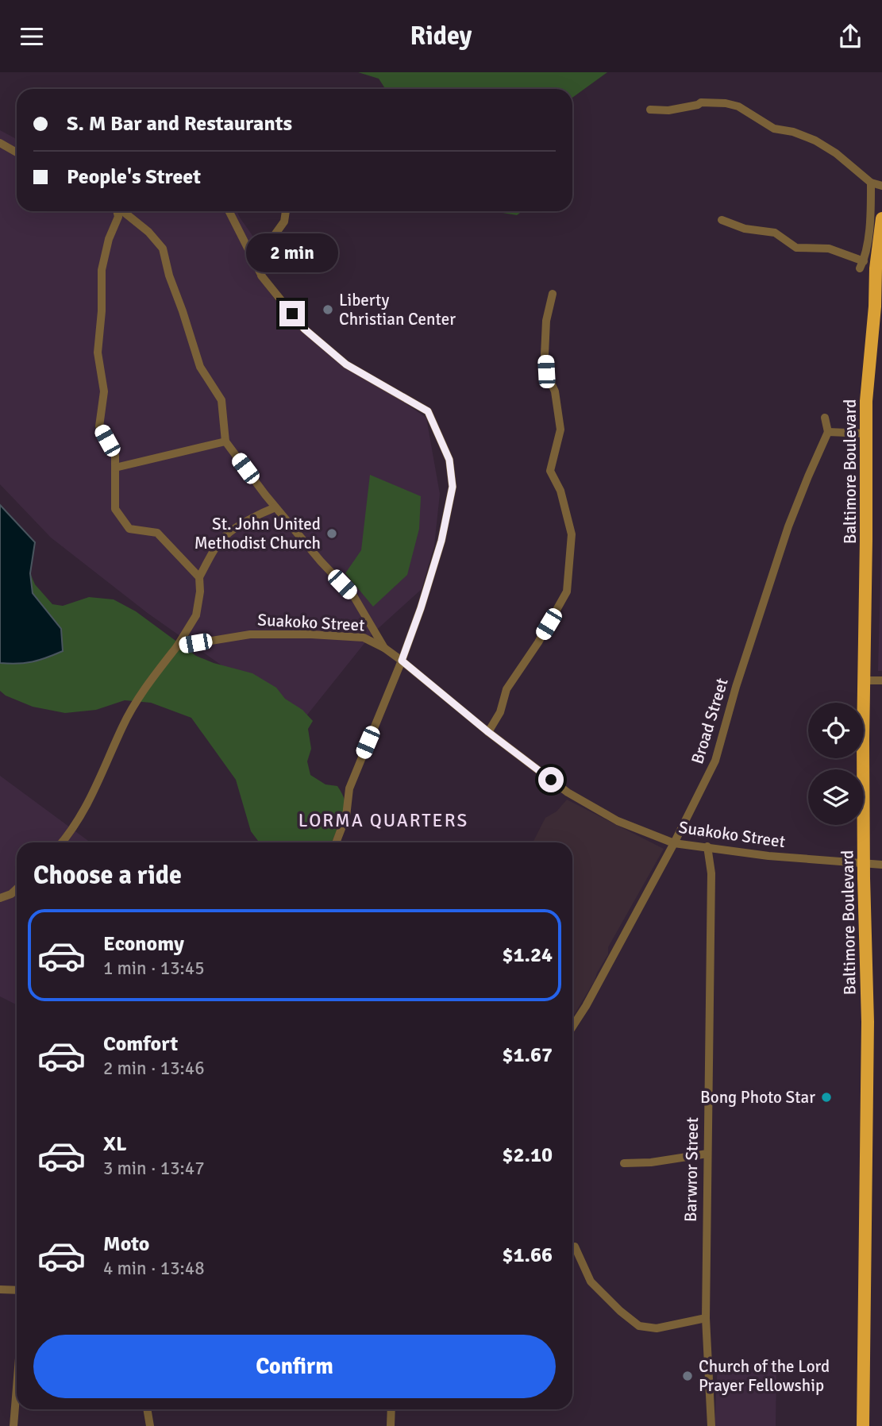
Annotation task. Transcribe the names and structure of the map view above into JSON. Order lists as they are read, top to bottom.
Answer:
{
  "streets": {
    "highway": ["Baltimore Boulevard"],
    "street": ["Suakoko Street", "Broad Street", "Barwror Street"]
  },
  "crossings": [
    ["Baltimore Boulevard", "Suakoko Street"],
    ["Suakoko Street", "Broad Street"],
    ["Suakoko Street", "Barwror Street"]
  ],
  "districts": ["LORMA QUARTERS"],
  "places": [
    "Liberty Christian Center",
    "St. John United Methodist Church",
    "Bong Photo Star",
    "Church of the Lord Prayer Fellowship"
  ],
  "page": {
    "header": "Ridey",
    "banner": ["S. M Bar and Restaurants", "People's Street"],
    "bubble": "2 min",
    "heading": "Choose a ride",
    "list": [
      {
        "name": "Economy",
        "note": "1 min · 13:45",
        "value": "$1.24"
      },
      {
        "name": "Comfort",
        "note": "2 min · 13:46",
        "value": "$1.67"
      },
      {
        "name": "XL",
        "note": "3 min · 13:47",
        "value": "$2.10"
      },
      {
        "name": "Moto",
        "note": "4 min · 13:48",
        "value": "$1.66"
      }
    ],
    "buttons": "Confirm"
  }
}
